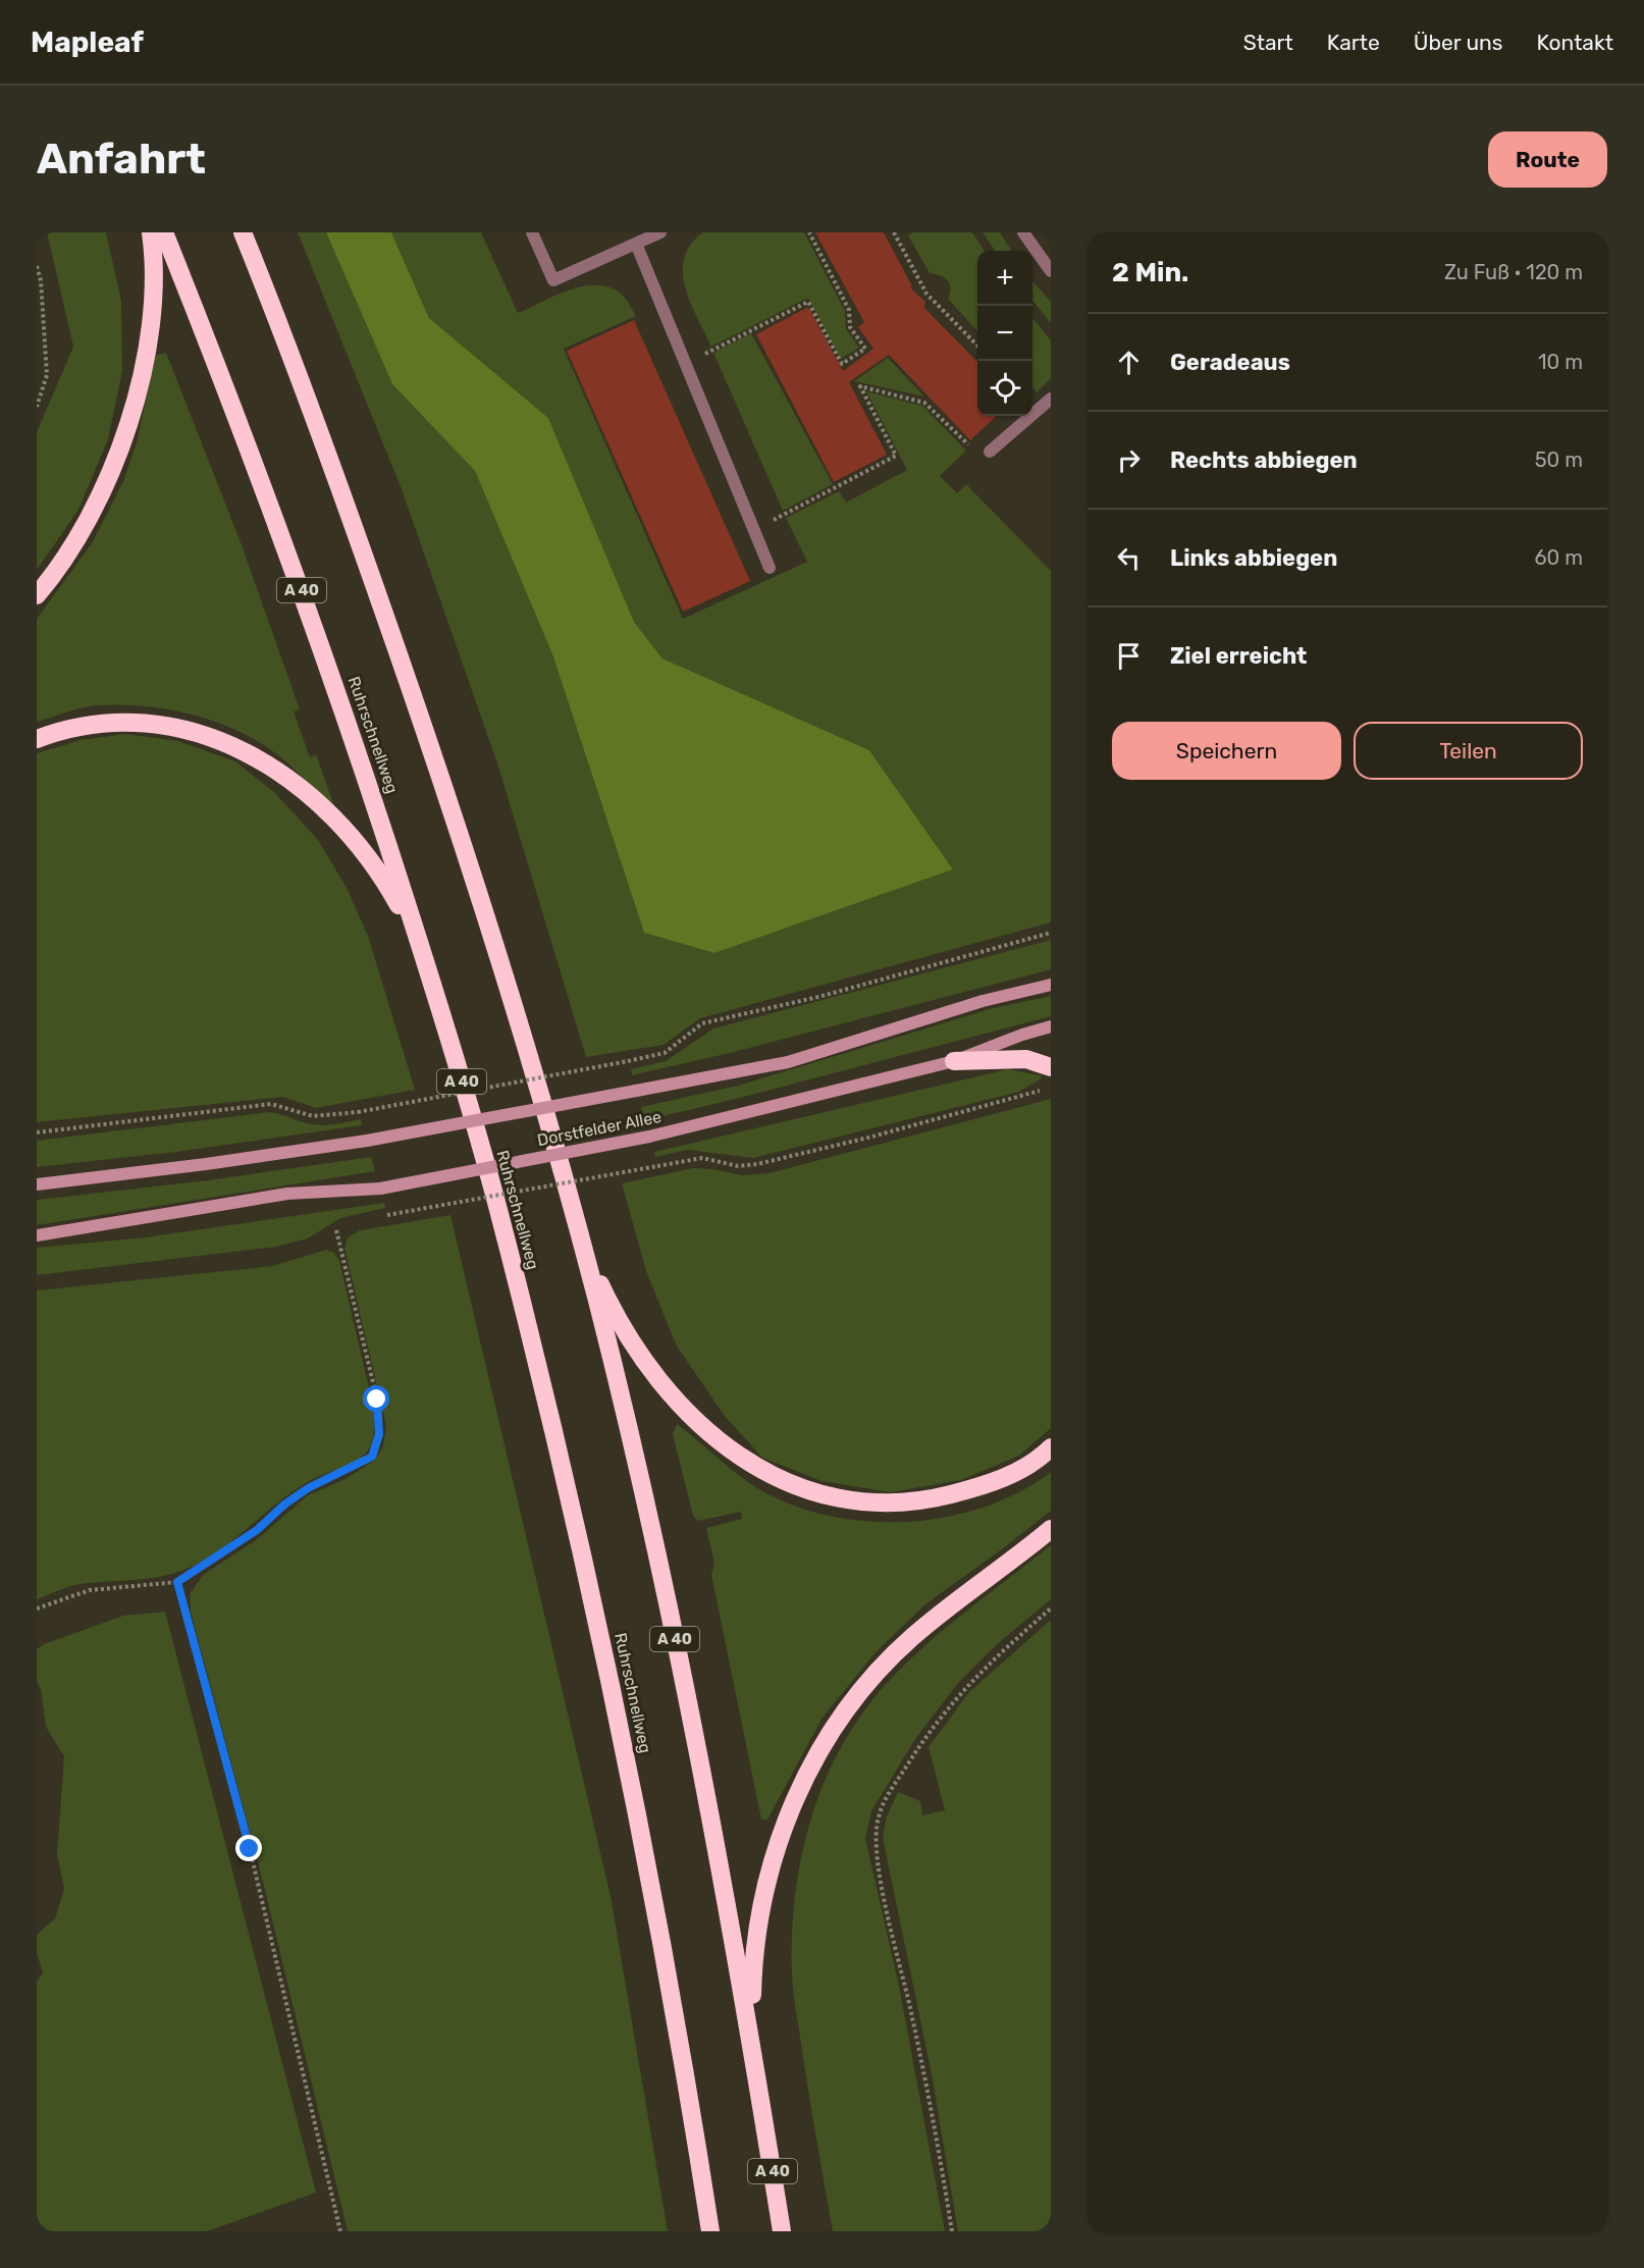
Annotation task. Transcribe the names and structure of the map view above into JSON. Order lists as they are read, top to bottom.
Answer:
{
  "streets": {
    "highway": ["A 40", "Ruhrschnellweg"],
    "main road": ["Dorstfelder Allee"]
  },
  "page": {
    "header": "Mapleaf",
    "nav": [
      "Start",
      "Karte",
      "Über uns",
      "Kontakt"
    ],
    "buttons": [
      "Route",
      ["Speichern", "Teilen"]
    ],
    "title": "Anfahrt",
    "heading": ["2 Min.", "Zu Fuß · 120 m"],
    "map_buttons": ["+", "−"],
    "list": [
      ["Geradeaus", "10 m"],
      ["Rechts abbiegen", "50 m"],
      ["Links abbiegen", "60 m"],
      "Ziel erreicht"
    ]
  }
}
